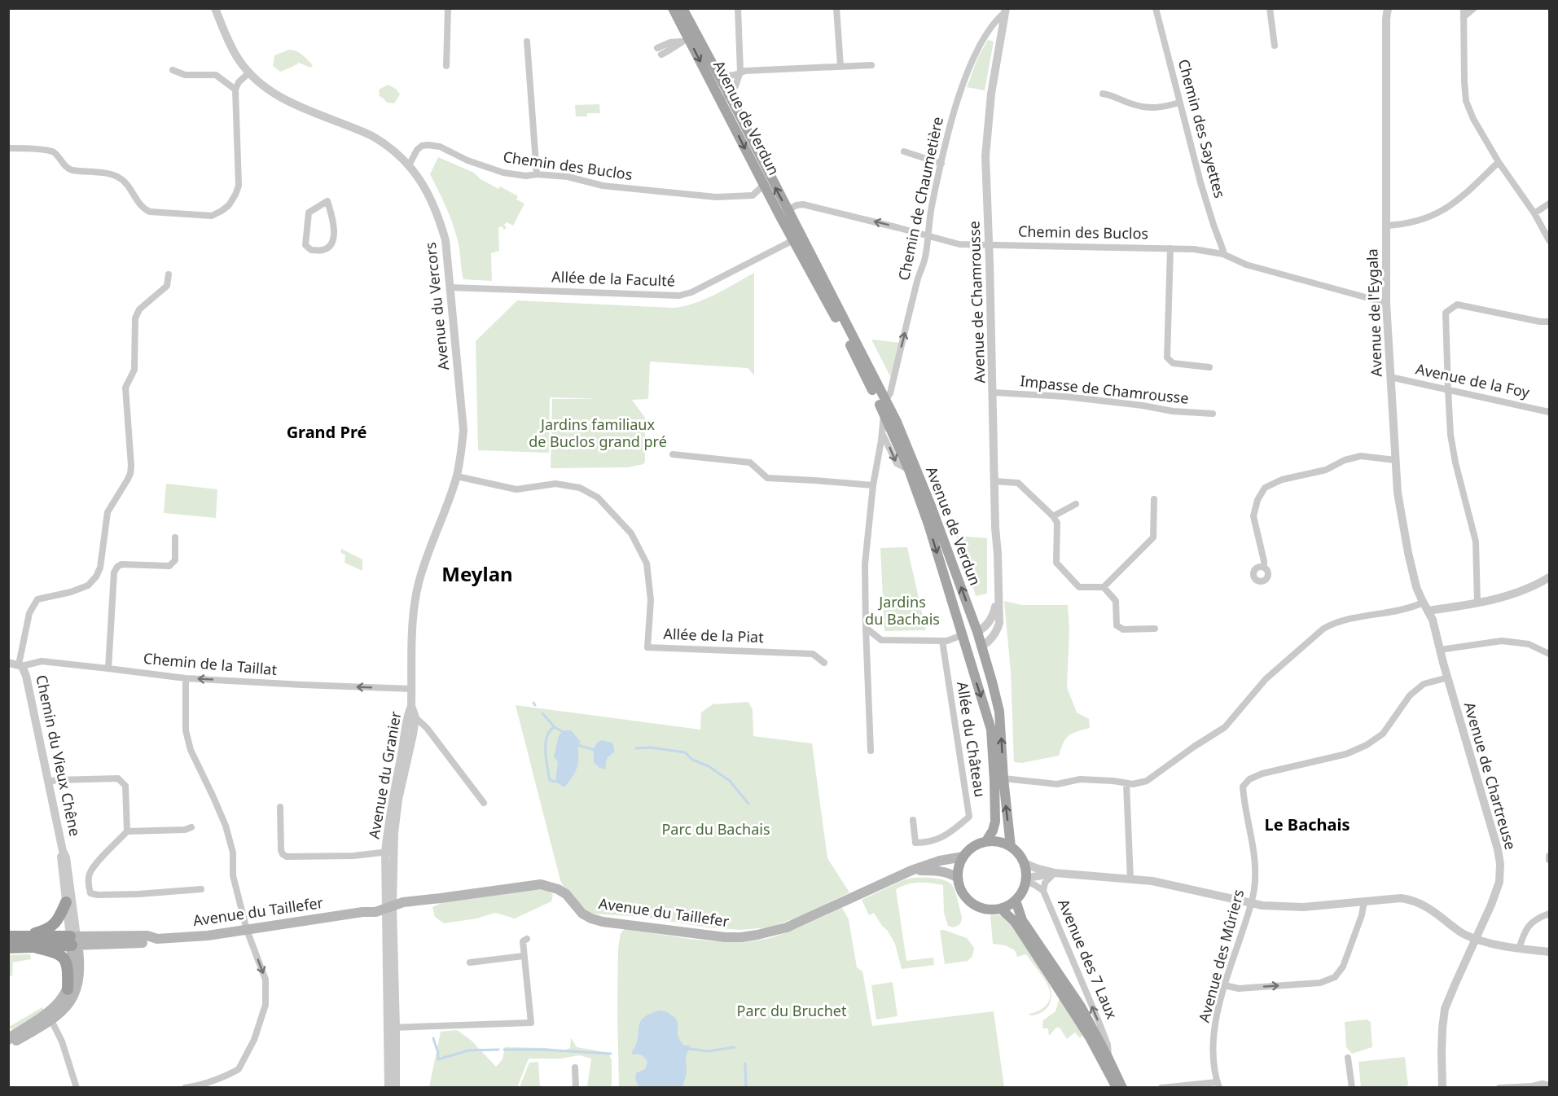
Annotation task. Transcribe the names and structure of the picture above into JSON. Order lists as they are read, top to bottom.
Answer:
{
  "streets": {
    "main road": [
      "Avenue de Verdun",
      "Chemin du Vieux Chêne",
      "Avenue du Taillefer",
      "Avenue des 7 Laux"
    ],
    "street": [
      "Chemin des Sayettes",
      "Chemin des Buclos",
      "Chemin de Chaumetière",
      "Allée de la Faculté",
      "Avenue de Chamrousse",
      "Avenue du Vercors",
      "Avenue de l'Eygala",
      "Avenue de la Foy",
      "Impasse de Chamrousse",
      "Allée de la Piat",
      "Chemin de la Taillat",
      "Allée du Château",
      "Avenue du Granier",
      "Avenue de Chartreuse",
      "Avenue des Mûriers"
    ]
  },
  "crossings": [
    ["Avenue de Verdun", "Chemin des Buclos"],
    ["Avenue de Verdun", "Chemin de Chaumetière"],
    ["Avenue de Verdun", "Allée de la Faculté"],
    ["Avenue de Verdun", "Avenue de Chamrousse"],
    ["Avenue de Verdun", "Avenue du Taillefer"],
    ["Avenue de Verdun", "Avenue des 7 Laux"],
    ["Chemin des Sayettes", "Chemin des Buclos"],
    ["Chemin des Buclos", "Chemin de Chaumetière"],
    ["Chemin des Buclos", "Avenue de Chamrousse"],
    ["Chemin des Buclos", "Avenue du Vercors"],
    ["Chemin des Buclos", "Avenue de l'Eygala"],
    ["Chemin de Chaumetière", "Avenue de Chamrousse"],
    ["Allée de la Faculté", "Avenue du Vercors"],
    ["Avenue de Chamrousse", "Impasse de Chamrousse"],
    ["Avenue du Vercors", "Allée de la Piat"],
    ["Avenue du Vercors", "Chemin de la Taillat"],
    ["Avenue du Vercors", "Avenue du Granier"],
    ["Avenue de l'Eygala", "Avenue de la Foy"],
    ["Avenue de l'Eygala", "Avenue de Chartreuse"],
    ["Chemin de la Taillat", "Chemin du Vieux Chêne"],
    ["Chemin du Vieux Chêne", "Avenue du Taillefer"],
    ["Avenue du Granier", "Avenue du Taillefer"],
    ["Avenue de Chartreuse", "Avenue des Mûriers"],
    ["Avenue du Taillefer", "Avenue des 7 Laux"]
  ],
  "one_way": ["Chemin de Chaumetière", "Chemin de la Taillat", "Avenue des 7 Laux"],
  "districts": ["Grand Pré", "Meylan", "Le Bachais"],
  "parks": [
    "Jardins familiaux de Buclos grand pré",
    "Jardins du Bachais",
    "Parc du Bachais",
    "Parc du Bruchet"
  ]
}
